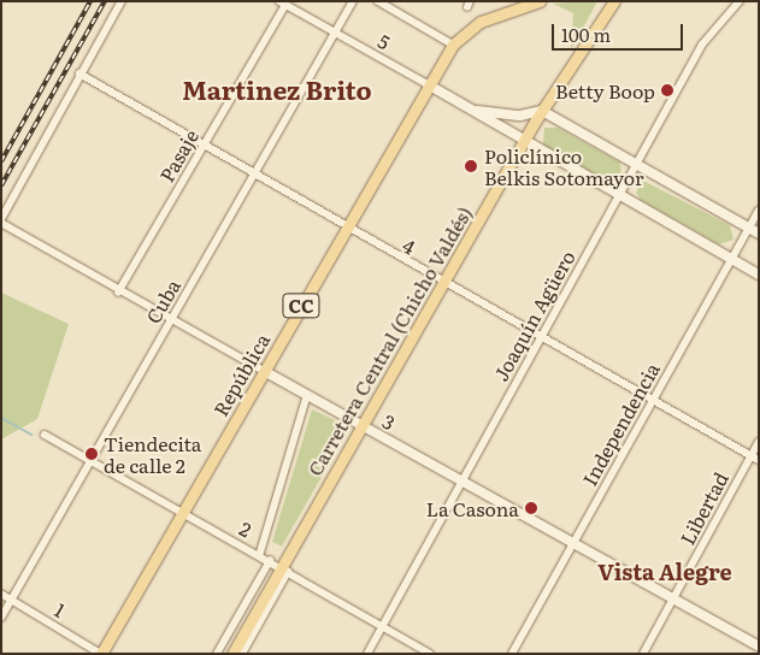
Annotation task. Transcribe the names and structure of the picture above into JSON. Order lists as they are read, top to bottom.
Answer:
{
  "streets": {
    "main road": ["CC", "Carretera Central (Chicho Valdés)", "República"],
    "street": [
      "5",
      "Pasaje",
      "4",
      "Cuba",
      "Joaquín Agüero",
      "3",
      "Independencia",
      "Libertad",
      "2",
      "1"
    ]
  },
  "crossings": [
    ["5", "Pasaje"],
    ["5", "Cuba"],
    ["5", "Joaquín Agüero"],
    ["5", "Carretera Central (Chicho Valdés)"],
    ["5", "República"],
    ["5", "Independencia"],
    ["Pasaje", "4"],
    ["Pasaje", "3"],
    ["4", "Cuba"],
    ["4", "Joaquín Agüero"],
    ["4", "Carretera Central (Chicho Valdés)"],
    ["4", "República"],
    ["4", "Independencia"],
    ["4", "Libertad"],
    ["Cuba", "3"],
    ["Cuba", "2"],
    ["Cuba", "1"],
    ["Joaquín Agüero", "3"],
    ["Joaquín Agüero", "2"],
    ["Carretera Central (Chicho Valdés)", "3"],
    ["Carretera Central (Chicho Valdés)", "2"],
    ["República", "3"],
    ["República", "2"],
    ["República", "1"],
    ["3", "Independencia"],
    ["3", "Libertad"]
  ],
  "districts": ["Martinez Brito", "Vista Alegre"],
  "places": [
    "Betty Boop",
    "Policlínico Belkis Sotomayor",
    "Tiendecita de calle 2",
    "La Casona"
  ],
  "scale_bar": "100 m"
}
